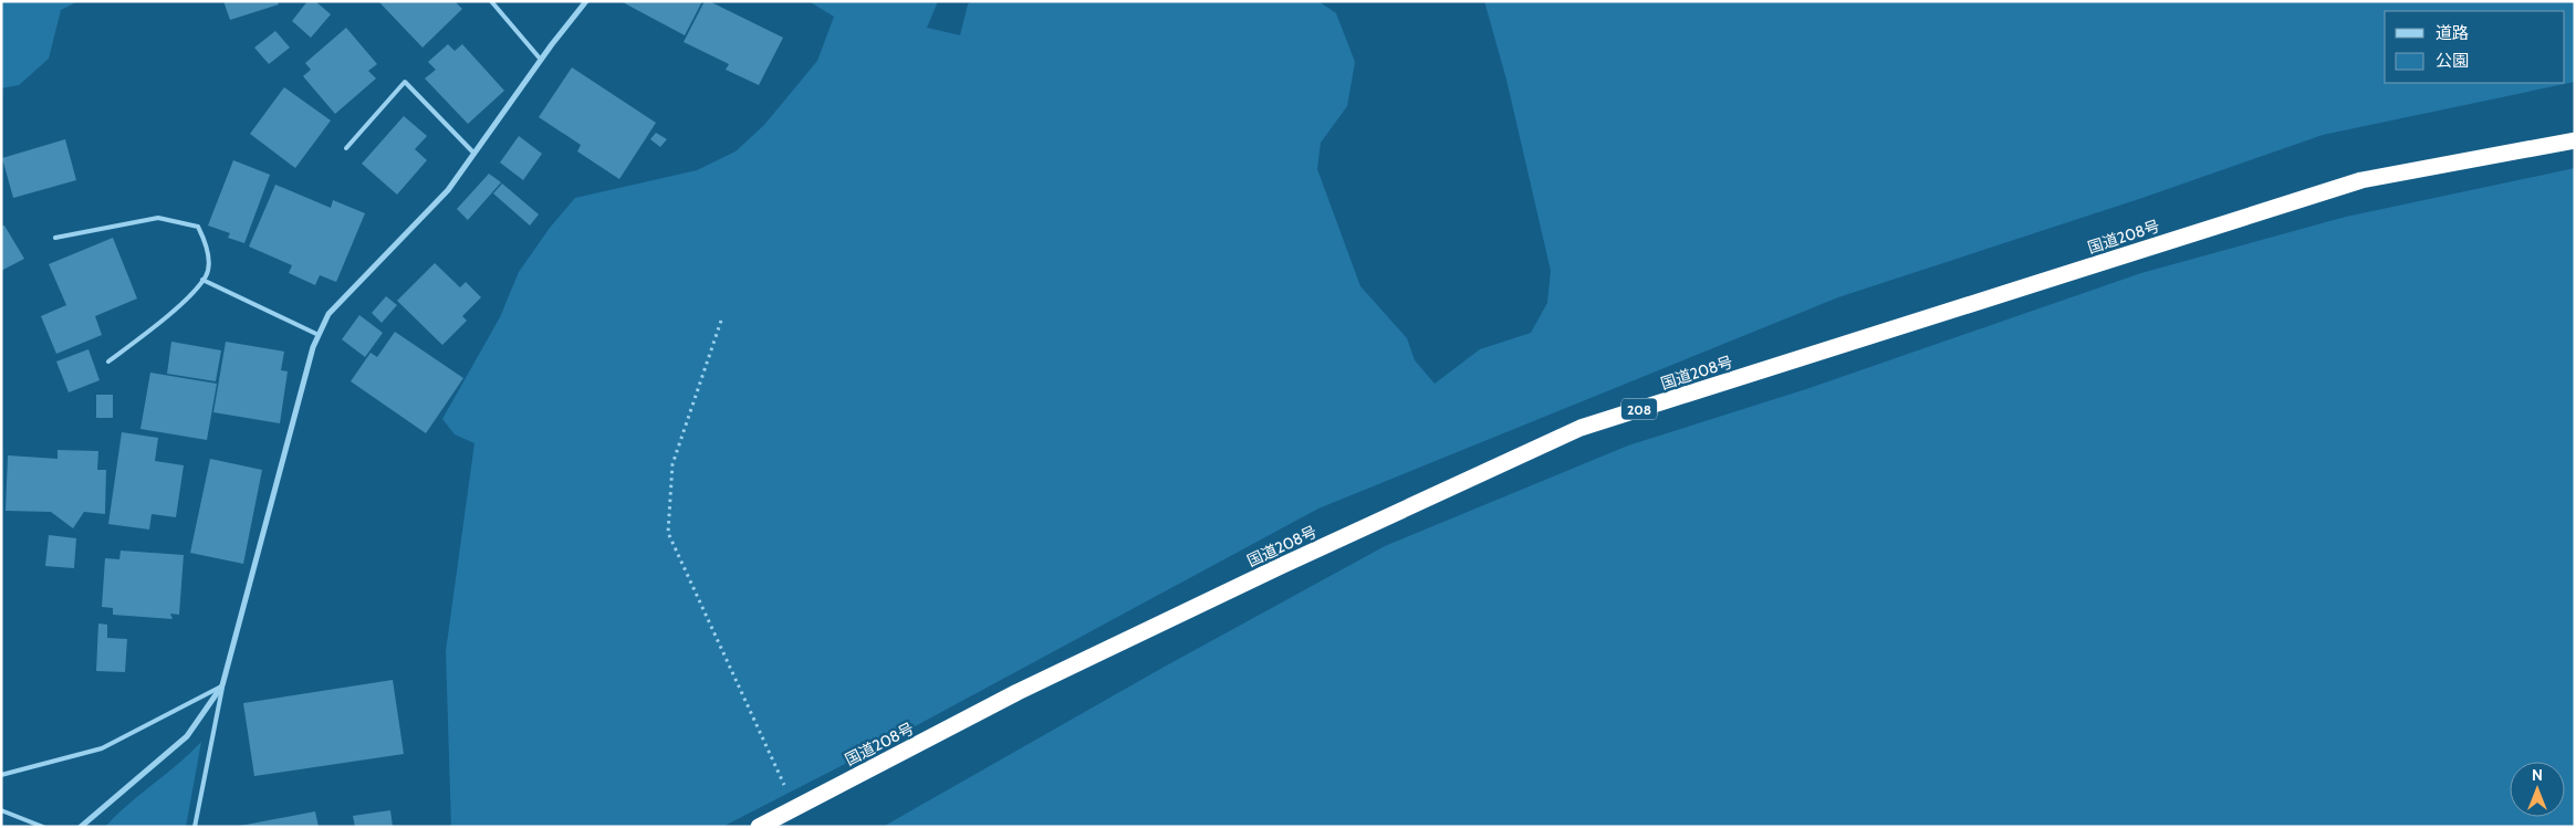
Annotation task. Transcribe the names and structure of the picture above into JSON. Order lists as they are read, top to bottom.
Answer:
{
  "streets": {
    "highway": ["国道208号", "208"]
  },
  "legend": ["道路", "公園"],
  "north": "top"
}
